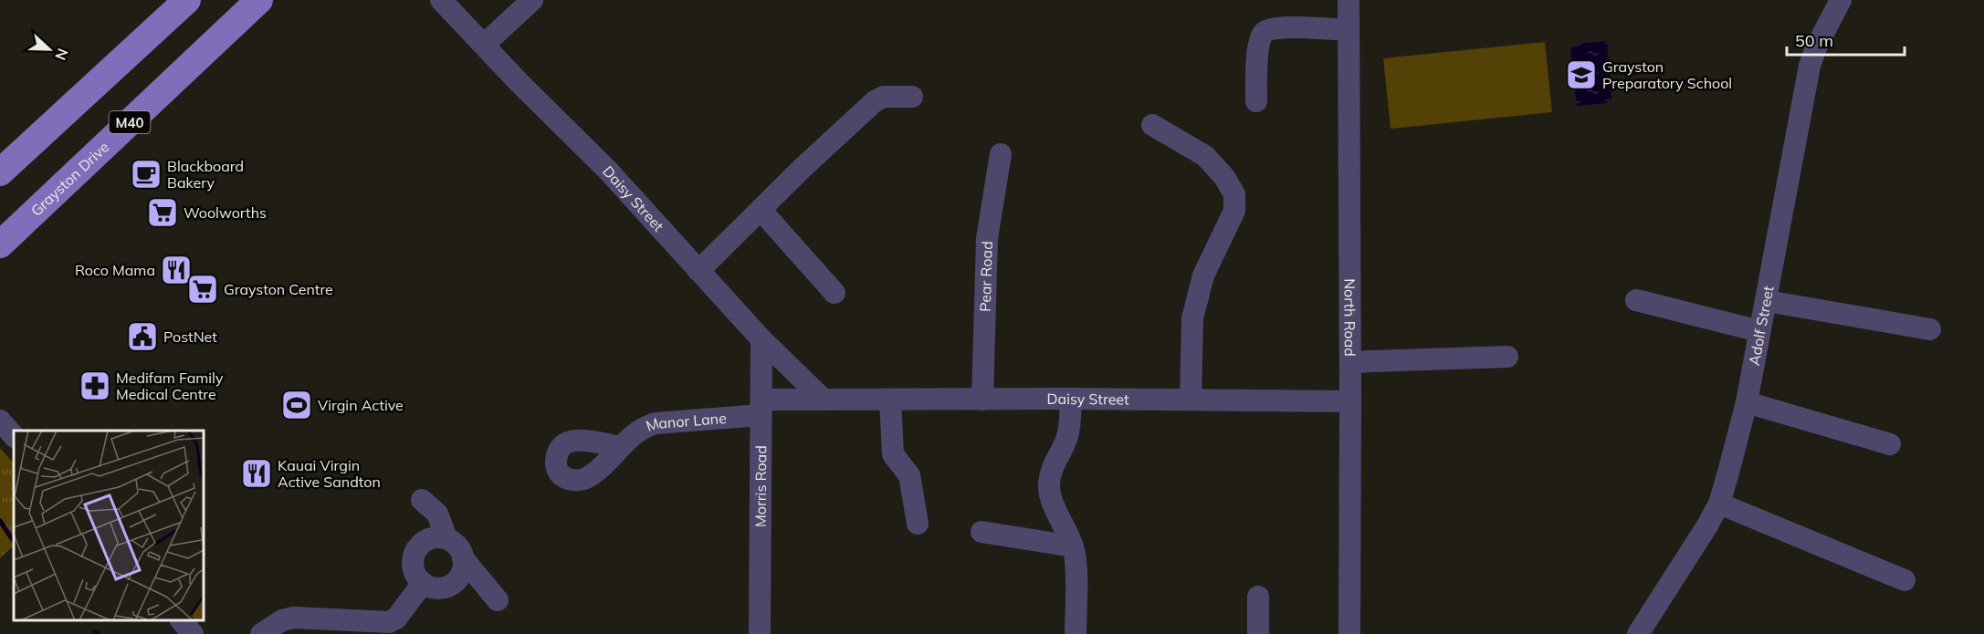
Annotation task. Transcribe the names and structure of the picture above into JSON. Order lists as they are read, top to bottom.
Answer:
{
  "streets": {
    "main road": ["M40", "Grayston Drive"],
    "street": [
      "Daisy Street",
      "Pear Road",
      "North Road",
      "Adolf Street",
      "Manor Lane",
      "Morris Road"
    ]
  },
  "crossings": [
    ["Daisy Street", "Pear Road"],
    ["Daisy Street", "North Road"],
    ["Daisy Street", "Manor Lane"],
    ["Daisy Street", "Morris Road"],
    ["Manor Lane", "Morris Road"]
  ],
  "places": {
    "school or university": ["Grayston Preparatory School"],
    "cafe": ["Blackboard Bakery"],
    "supermarket": ["Woolworths", "Grayston Centre"],
    "restaurant": ["Roco Mama", "Kauai Virgin Active Sandton"],
    "public building": ["PostNet"],
    "pharmacy": ["Medifam Family Medical Centre"],
    "sports": ["Virgin Active"]
  },
  "scale_bar": "50 m",
  "north": "right"
}
